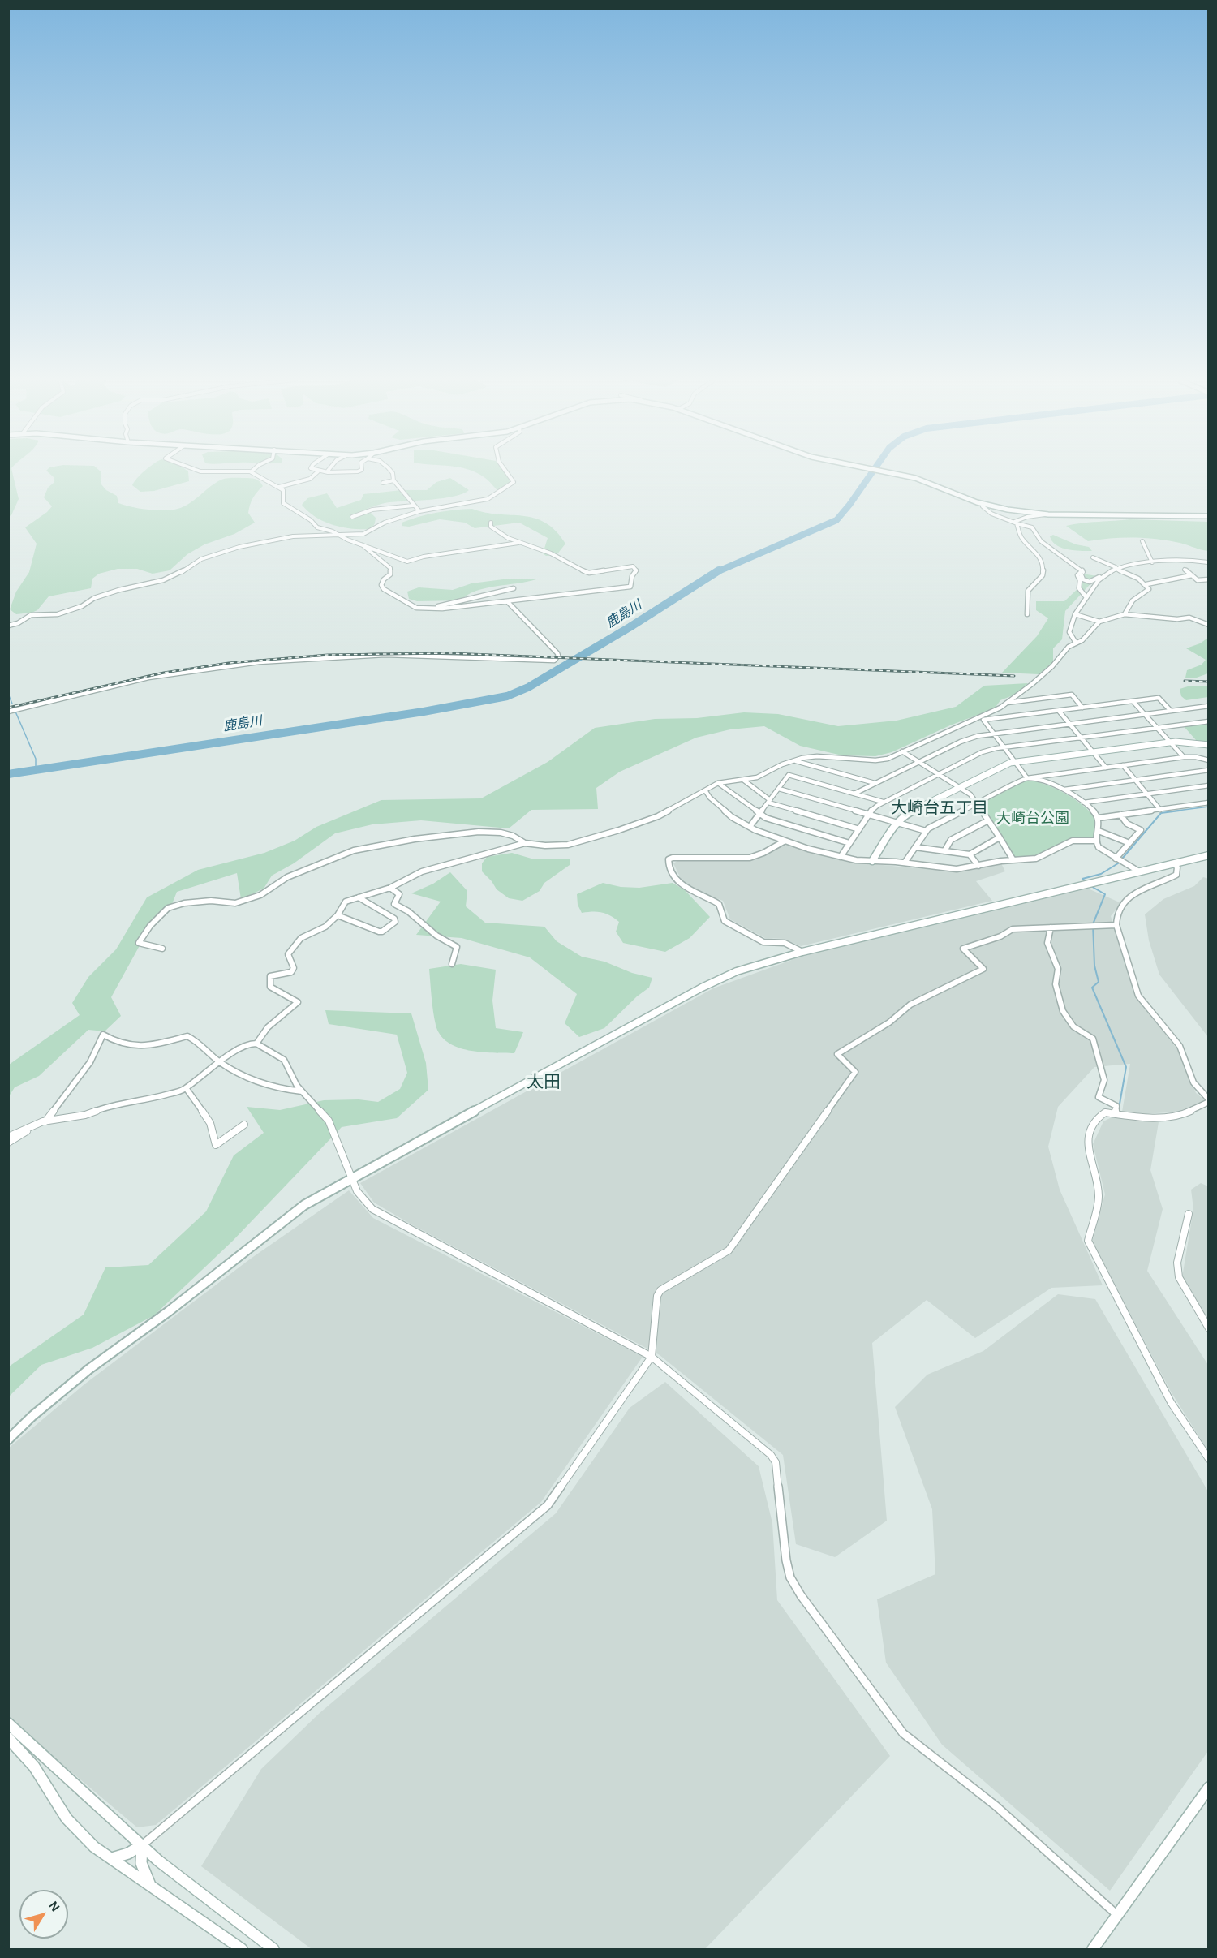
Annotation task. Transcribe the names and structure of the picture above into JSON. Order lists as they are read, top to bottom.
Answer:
{
  "districts": ["大崎台五丁目", "太田"],
  "water": ["鹿島川"],
  "parks": ["大崎台公園"],
  "north": "top right"
}
